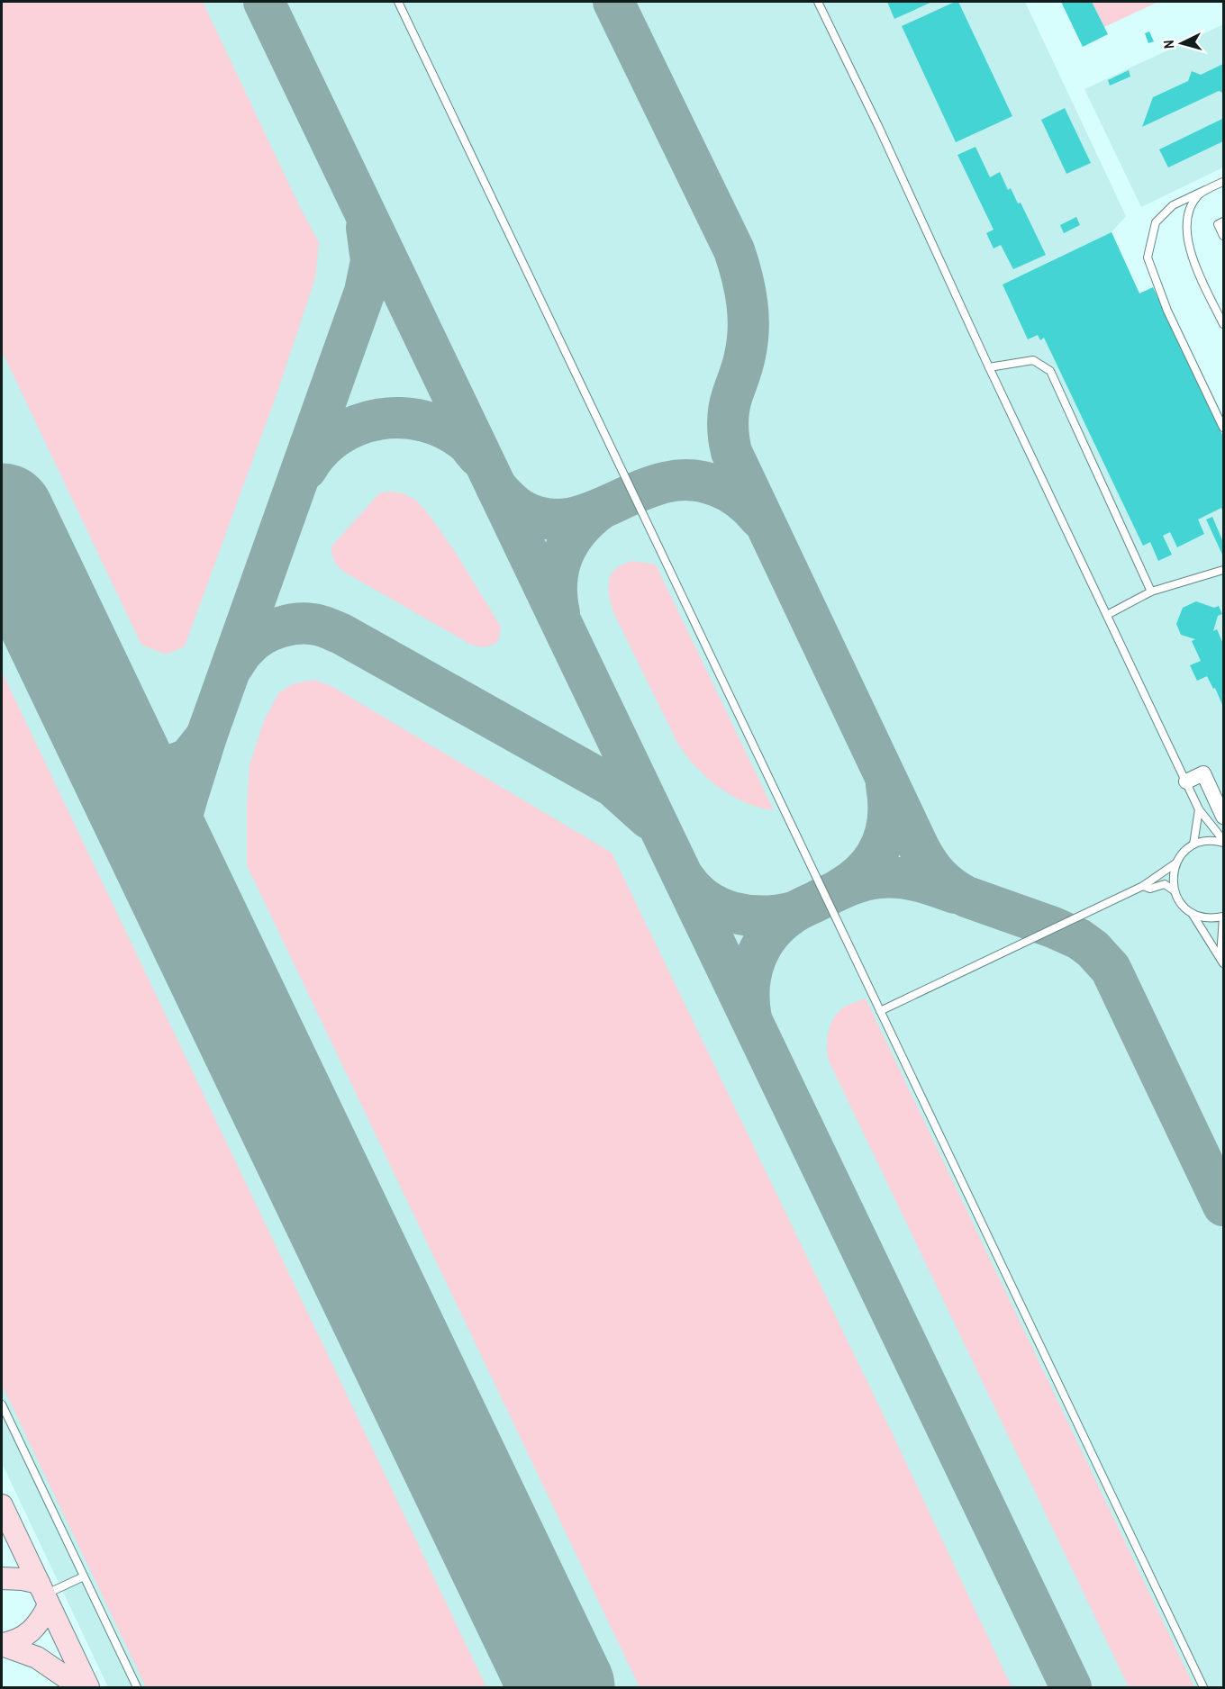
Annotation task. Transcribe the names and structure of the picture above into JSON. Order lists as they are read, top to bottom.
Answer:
{
  "north": "left"
}
